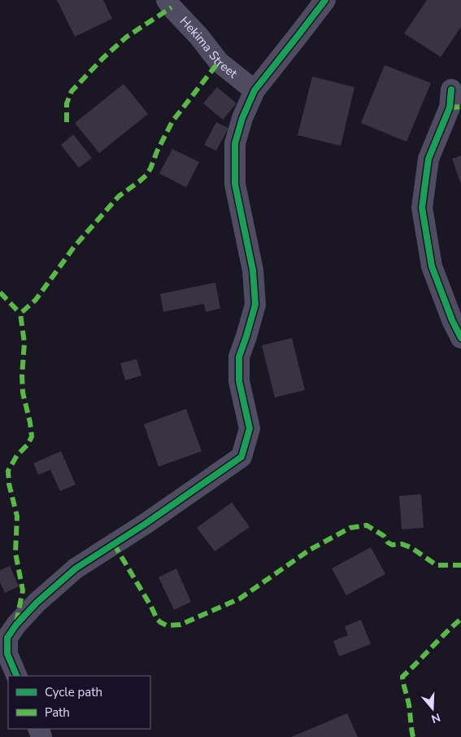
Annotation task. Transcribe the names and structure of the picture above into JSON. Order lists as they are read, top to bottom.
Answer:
{
  "streets": {
    "street": ["Hekima Street"]
  },
  "legend": ["Cycle path", "Path"],
  "north": "bottom"
}
